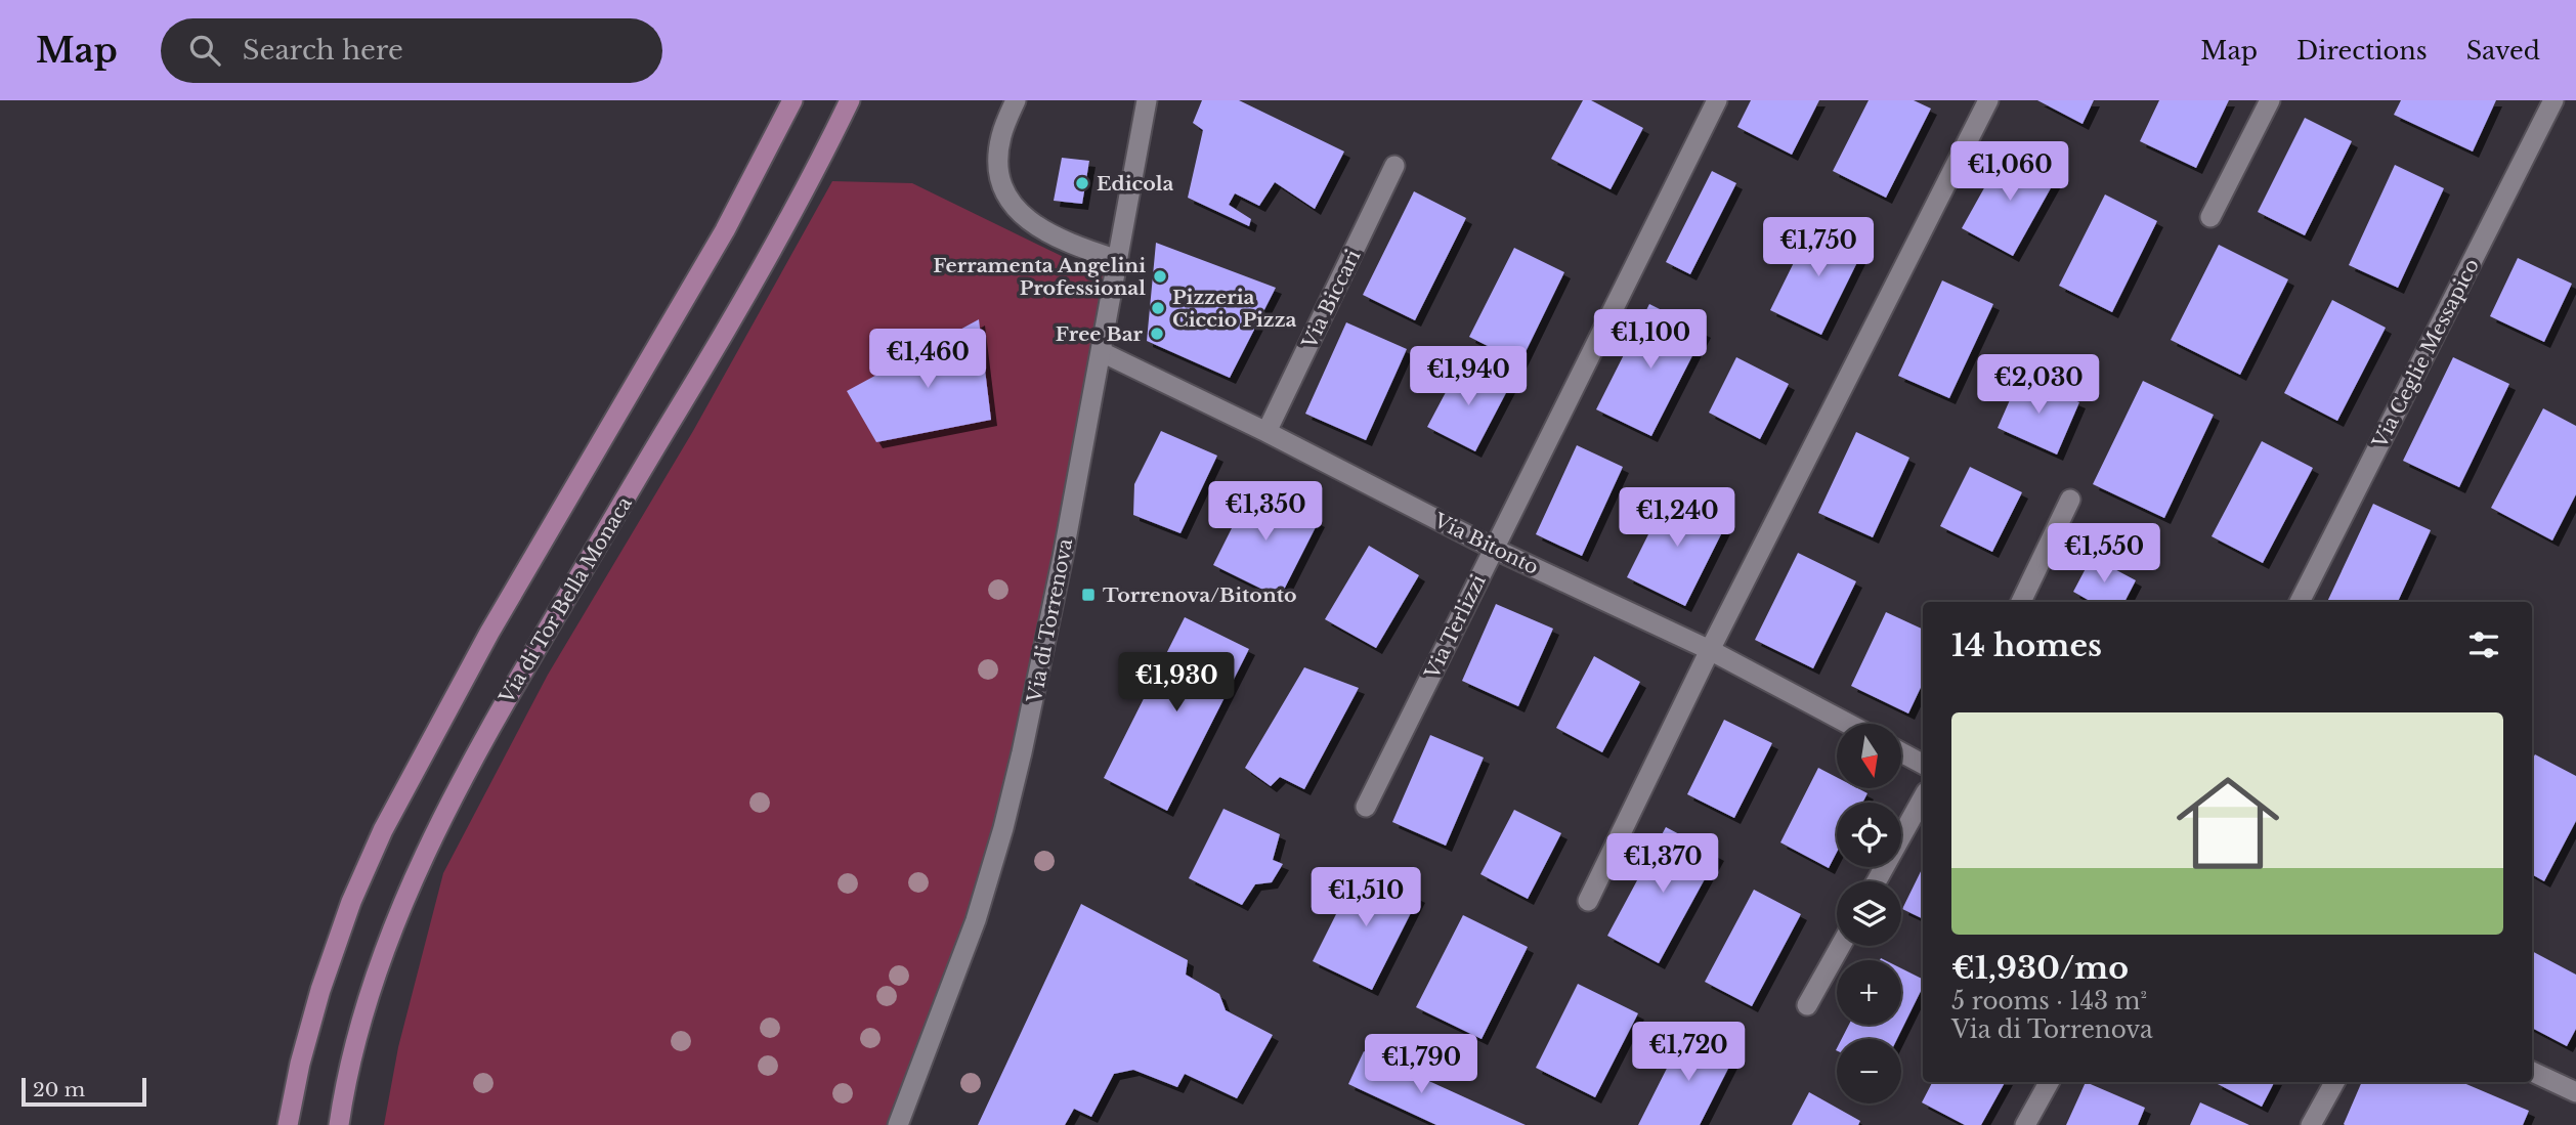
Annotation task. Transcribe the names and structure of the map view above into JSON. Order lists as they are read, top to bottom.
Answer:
{
  "streets": {
    "main road": ["Via di Tor Bella Monaca"],
    "street": [
      "Via Biccari",
      "Via Ceglie Messapico",
      "Via Bitonto",
      "Via di Torrenova",
      "Via Terlizzi"
    ]
  },
  "crossings": [
    ["Via Biccari", "Via Bitonto"],
    ["Via Bitonto", "Via di Torrenova"],
    ["Via Bitonto", "Via Terlizzi"]
  ],
  "places": {
    "other": [
      "Edicola",
      "Ferramenta Angelini Professional",
      "Pizzeria Ciccio Pizza",
      "Free Bar"
    ],
    "transit": ["Torrenova/Bitonto"]
  },
  "scale_bar": "20 m",
  "north": "bottom",
  "page": {
    "header": "Map",
    "search": "Search here",
    "nav": ["Map", "Directions", "Saved"],
    "price": [
      "€1,060",
      "€1,750",
      "€1,100",
      "€1,460",
      "€1,940",
      "€2,030",
      "€1,350",
      "€1,240",
      "€1,550",
      "€1,930",
      "€1,370",
      "€1,510",
      "€1,720",
      "€1,790"
    ],
    "heading": "14 homes",
    "list": [
      {
        "name": "€1,930/mo",
        "note": "5 rooms · 143 m² · Via di Torrenova"
      }
    ],
    "map_buttons": ["+", "−"],
    "scale": "20 m"
  }
}
